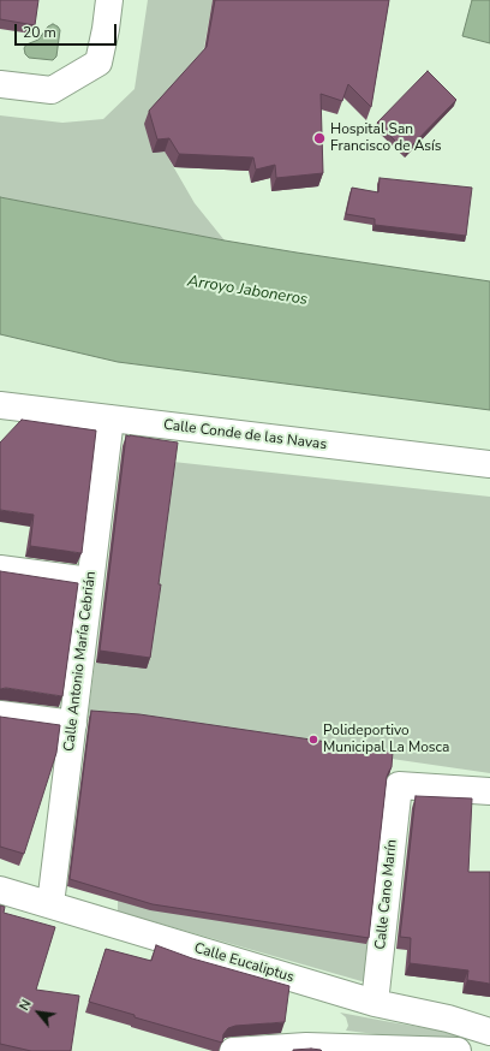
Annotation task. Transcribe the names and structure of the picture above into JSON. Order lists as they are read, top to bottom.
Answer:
{
  "streets": {
    "street": [
      "Calle Conde de las Navas",
      "Calle Antonio María Cebrián",
      "Calle Cano Marín",
      "Calle Eucaliptus"
    ]
  },
  "crossings": [
    ["Calle Conde de las Navas", "Calle Antonio María Cebrián"],
    ["Calle Antonio María Cebrián", "Calle Eucaliptus"],
    ["Calle Cano Marín", "Calle Eucaliptus"]
  ],
  "water": ["Arroyo Jaboneros"],
  "places": ["Hospital San Francisco de Asís", "Polideportivo Municipal La Mosca"],
  "scale_bar": "20 m",
  "north": "top left"
}
